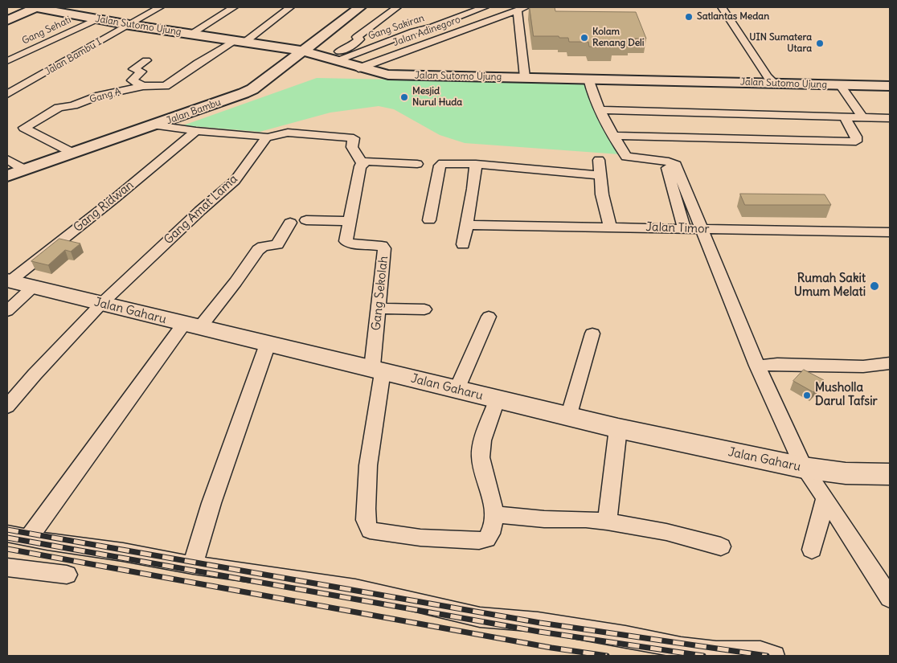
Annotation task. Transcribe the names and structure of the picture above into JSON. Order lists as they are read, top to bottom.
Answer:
{
  "streets": {
    "main road": ["Jalan Sutomo Ujung", "Jalan Bambu", "Jalan Gaharu"],
    "street": [
      "Gang Sakiran",
      "Gang Sehati",
      "Jalan Adinegoro",
      "Jalan Bambu I",
      "Gang A",
      "Gang Ridwan",
      "Gang Amat Lama",
      "Jalan Timor",
      "Gang Sekolah"
    ]
  },
  "crossings": [
    ["Jalan Sutomo Ujung", "Gang Sakiran"],
    ["Jalan Sutomo Ujung", "Gang Sehati"],
    ["Jalan Sutomo Ujung", "Jalan Adinegoro"],
    ["Jalan Sutomo Ujung", "Jalan Bambu I"],
    ["Jalan Sutomo Ujung", "Gang A"],
    ["Jalan Sutomo Ujung", "Jalan Bambu"],
    ["Gang A", "Jalan Bambu"],
    ["Gang Ridwan", "Jalan Gaharu"],
    ["Gang Amat Lama", "Jalan Gaharu"],
    ["Gang Sekolah", "Jalan Gaharu"]
  ],
  "places": [
    "Satlantas Medan",
    "Kolam Renang Deli",
    "UIN Sumatera Utara",
    "Mesjid Nurul Huda",
    "Rumah Sakit Umum Melati",
    "Musholla Darul Tafsir"
  ]
}
